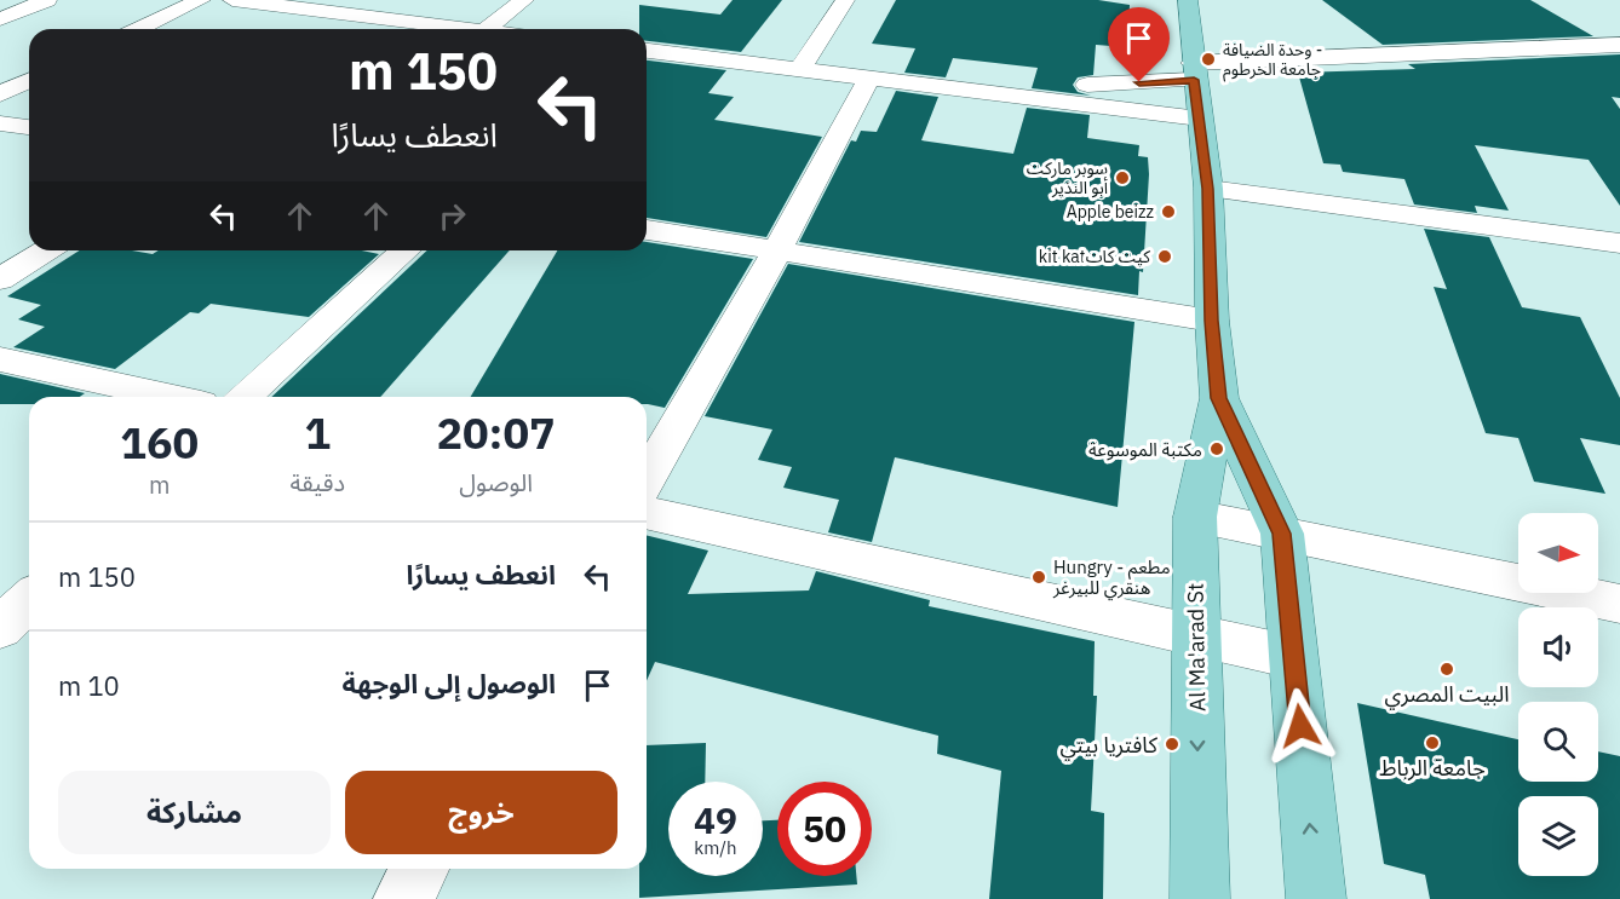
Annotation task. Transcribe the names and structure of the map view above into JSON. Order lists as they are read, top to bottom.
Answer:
{
  "streets": {
    "main road": ["Al Ma'arad St"]
  },
  "places": [
    "وحدة الضيافة - جامعة الخرطوم",
    "سوبر ماركت أبو النذير",
    "Apple beizz",
    "kit katكيت كات",
    "مكتبة الموسوعة",
    "Hungry - مطعم هنقري للبيرغر",
    "البيت المصري",
    "جامعة الرباط",
    "كافتريا بيتي"
  ],
  "north": "right",
  "page": {
    "turn": ["150 m", "انعطف يسارًا"],
    "eta": [
      "20:07",
      "الوصول",
      "1",
      "دقيقة",
      "160",
      "m"
    ],
    "list": [
      {
        "name": "انعطف يسارًا",
        "value": "150 m"
      },
      {
        "name": "الوصول إلى الوجهة",
        "value": "10 m"
      }
    ],
    "buttons": ["خروج", "مشاركة"],
    "speed": "49 km/h",
    "limit": "50"
  }
}
